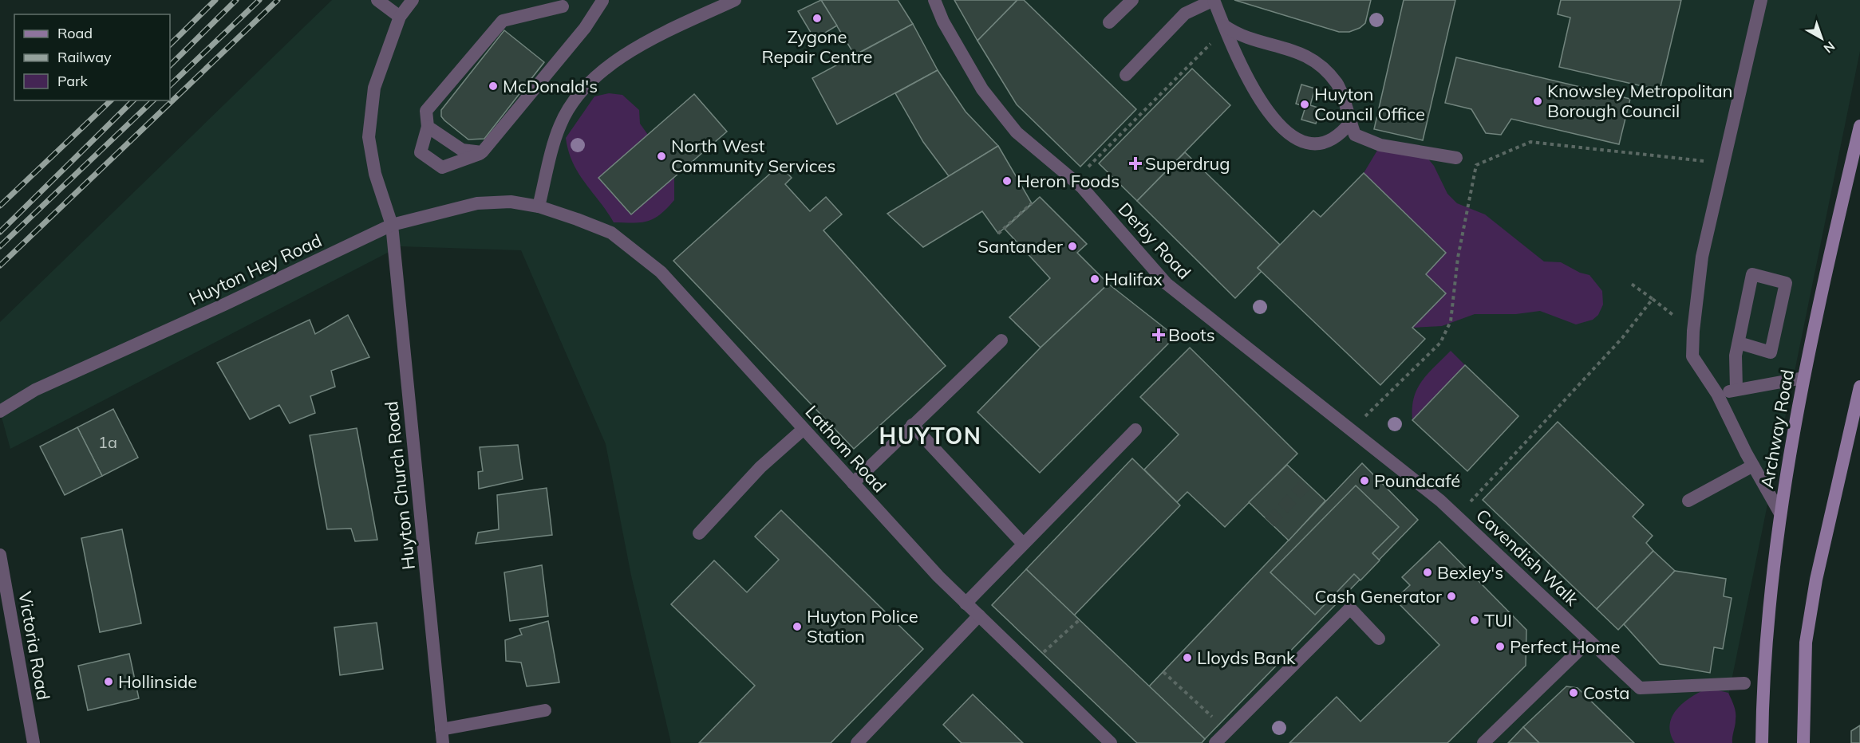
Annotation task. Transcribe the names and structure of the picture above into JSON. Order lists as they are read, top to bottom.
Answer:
{
  "streets": {
    "main road": ["Archway Road"],
    "street": [
      "Derby Road",
      "Huyton Hey Road",
      "Lathom Road",
      "Huyton Church Road",
      "Cavendish Walk",
      "Victoria Road"
    ]
  },
  "crossings": [
    ["Derby Road", "Cavendish Walk"],
    ["Huyton Hey Road", "Lathom Road"],
    ["Huyton Hey Road", "Huyton Church Road"]
  ],
  "districts": ["HUYTON"],
  "places": {
    "other": [
      "Zygone Repair Centre",
      "McDonald's",
      "Knowsley Metropolitan Borough Council",
      "Huyton Council Office",
      "North West Community Services",
      "Heron Foods",
      "Santander",
      "Halifax",
      "Poundcafé",
      "Bexley's",
      "Cash Generator",
      "TUI",
      "Huyton Police Station",
      "Perfect Home",
      "Lloyds Bank",
      "Hollinside",
      "Costa"
    ],
    "health": ["Superdrug", "Boots"]
  },
  "house_numbers": ["1a"],
  "legend": ["Road", "Railway", "Park"],
  "north": "bottom right"
}
